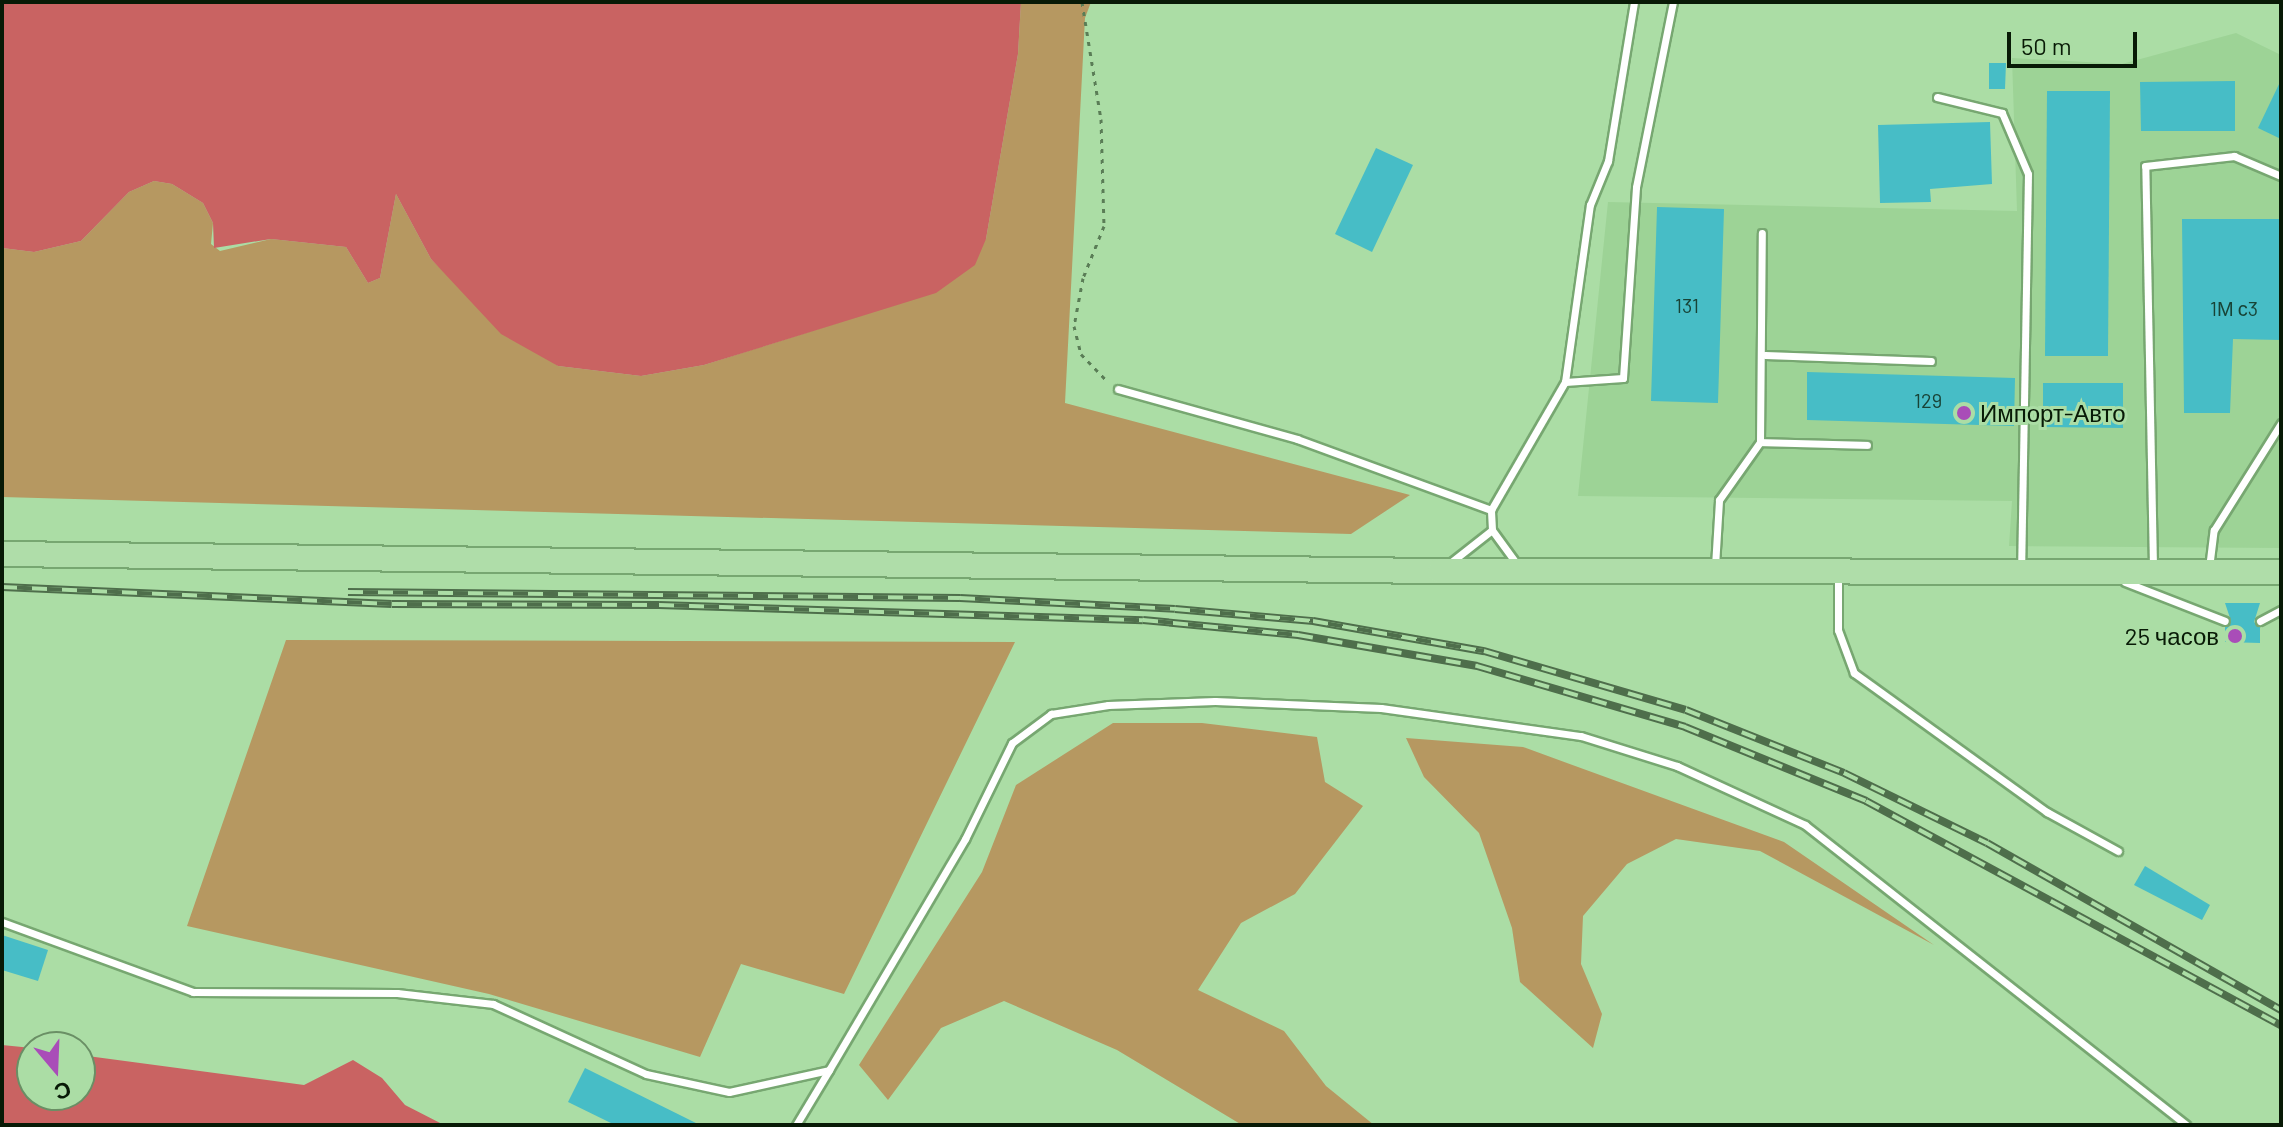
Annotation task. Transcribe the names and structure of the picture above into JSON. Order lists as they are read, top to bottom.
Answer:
{
  "places": ["Импорт-Авто", "25 часов"],
  "house_numbers": ["131", "1М с3", "129"],
  "scale_bar": "50 m",
  "north": "bottom"
}
